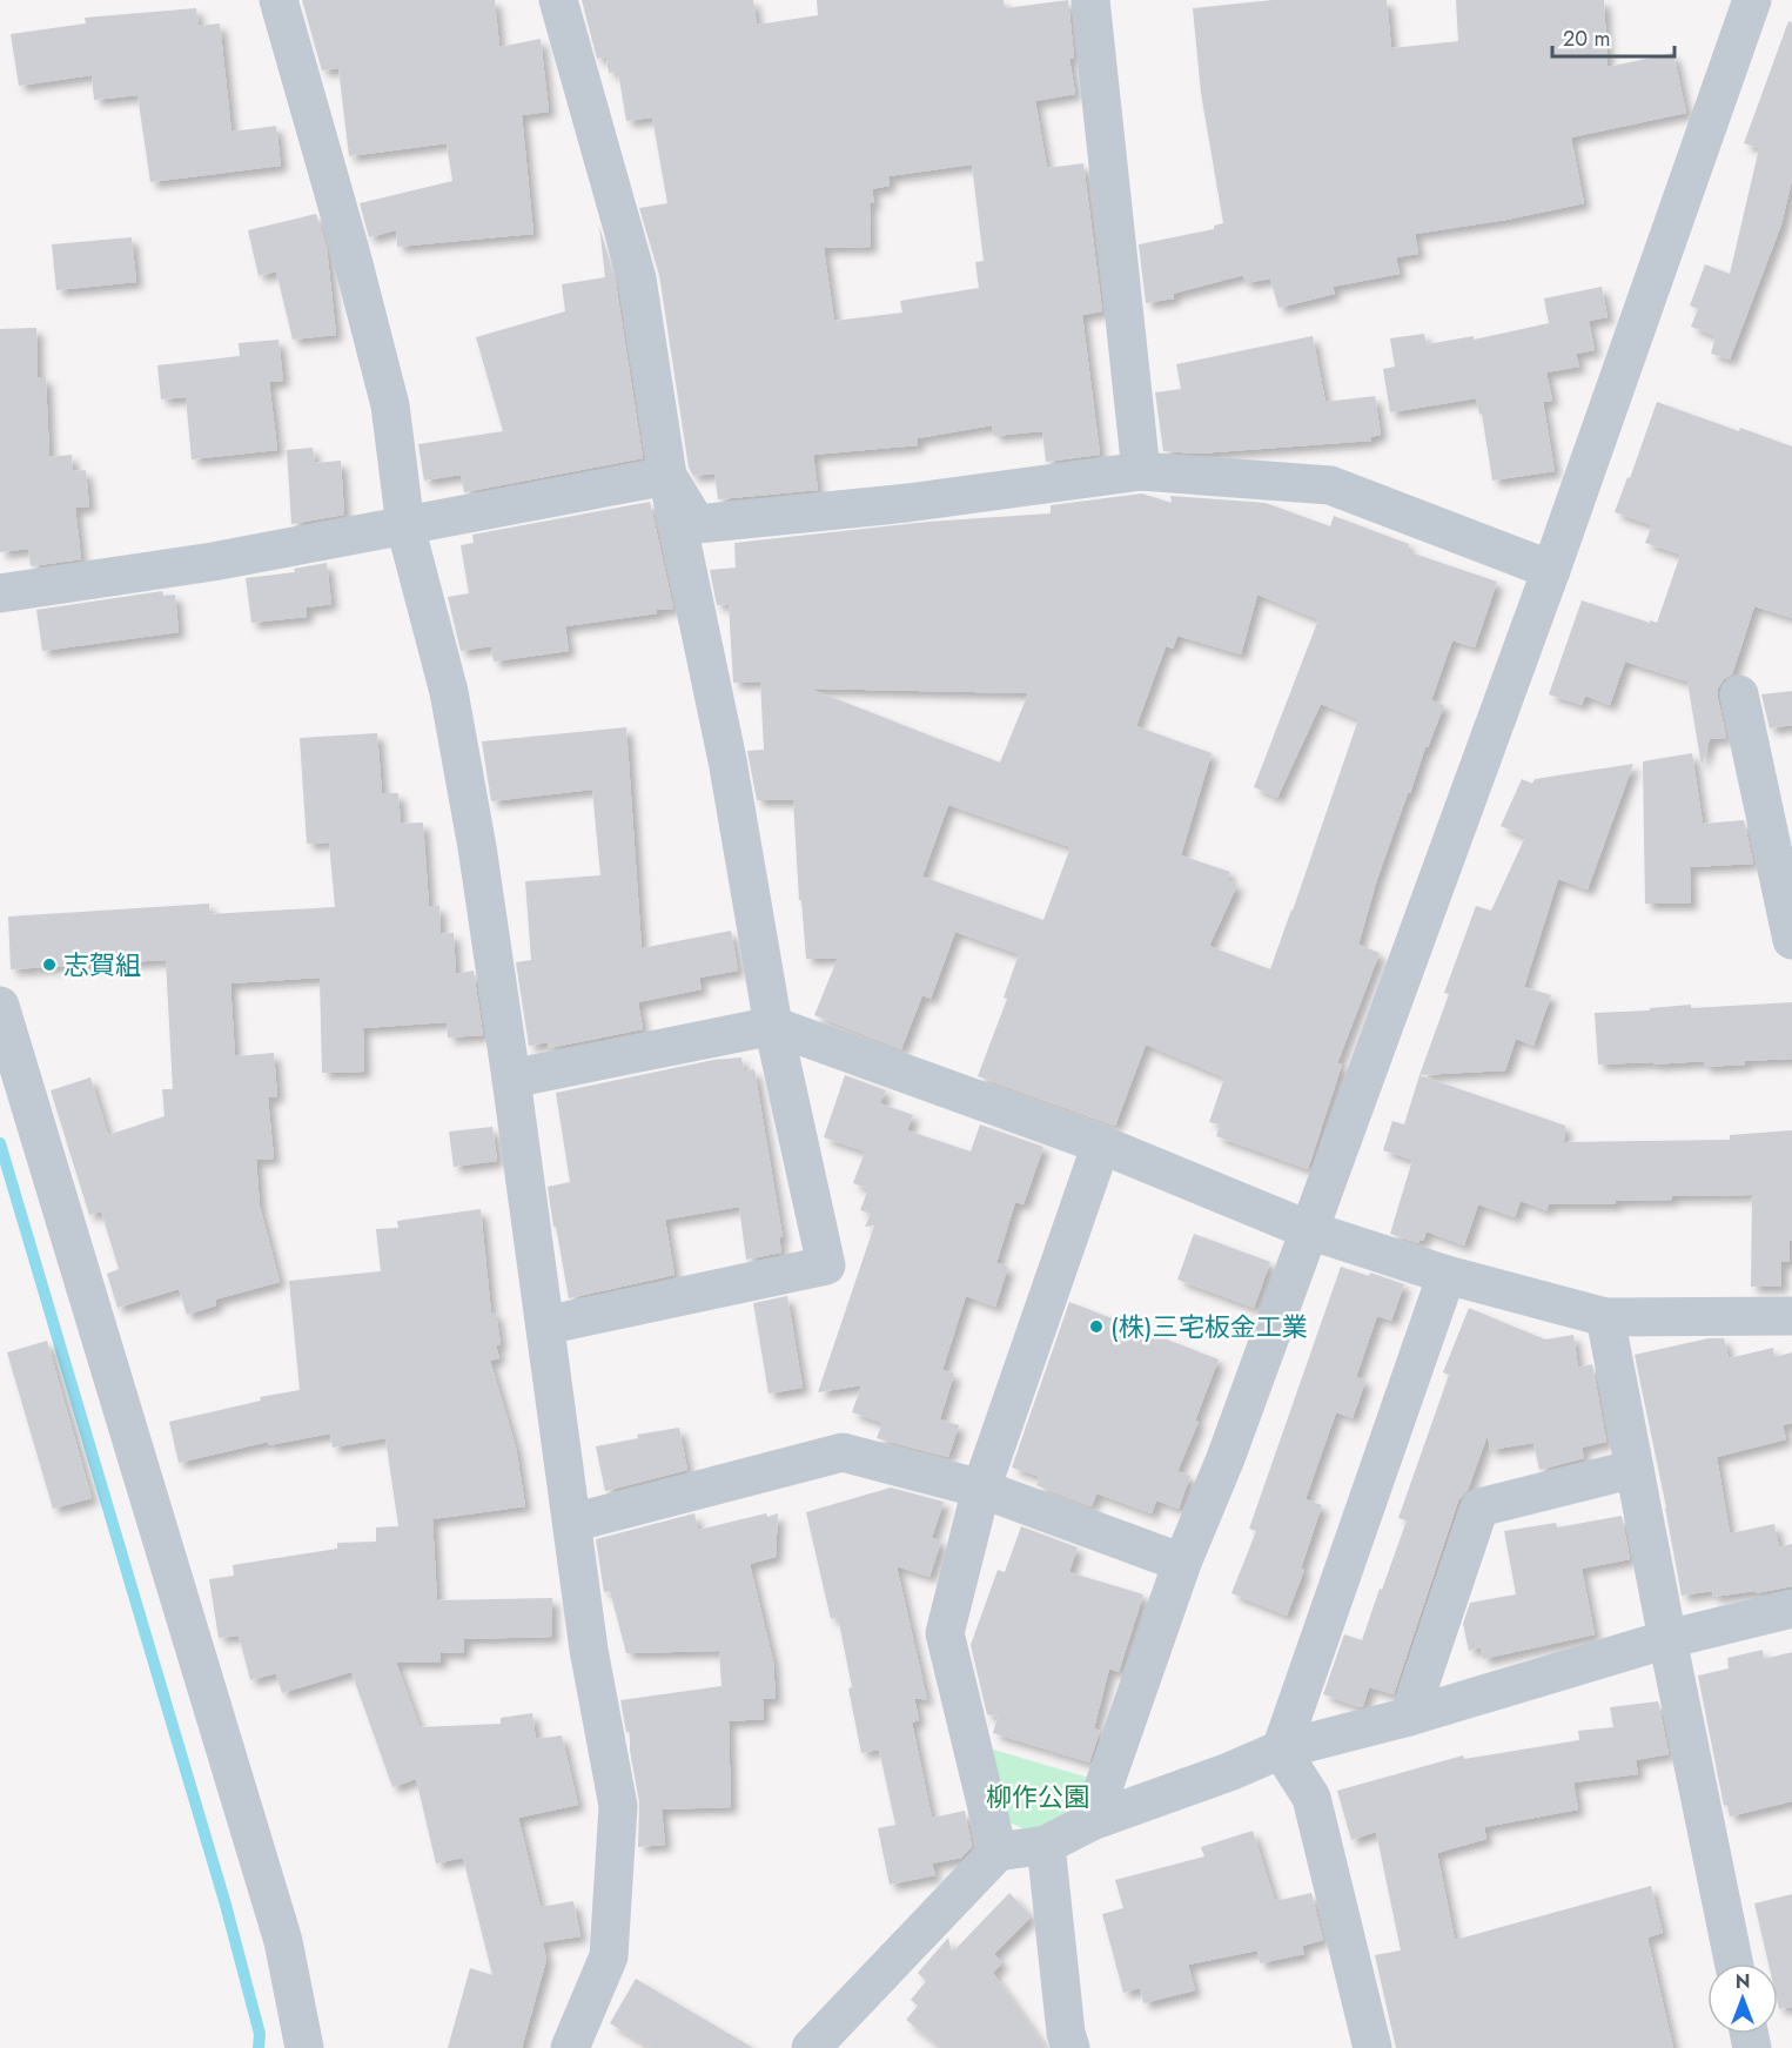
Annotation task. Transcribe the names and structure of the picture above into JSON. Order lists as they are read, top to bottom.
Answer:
{
  "parks": ["柳作公園"],
  "places": ["志賀組", "(株)三宅板金工業"],
  "scale_bar": "20 m",
  "north": "top"
}
